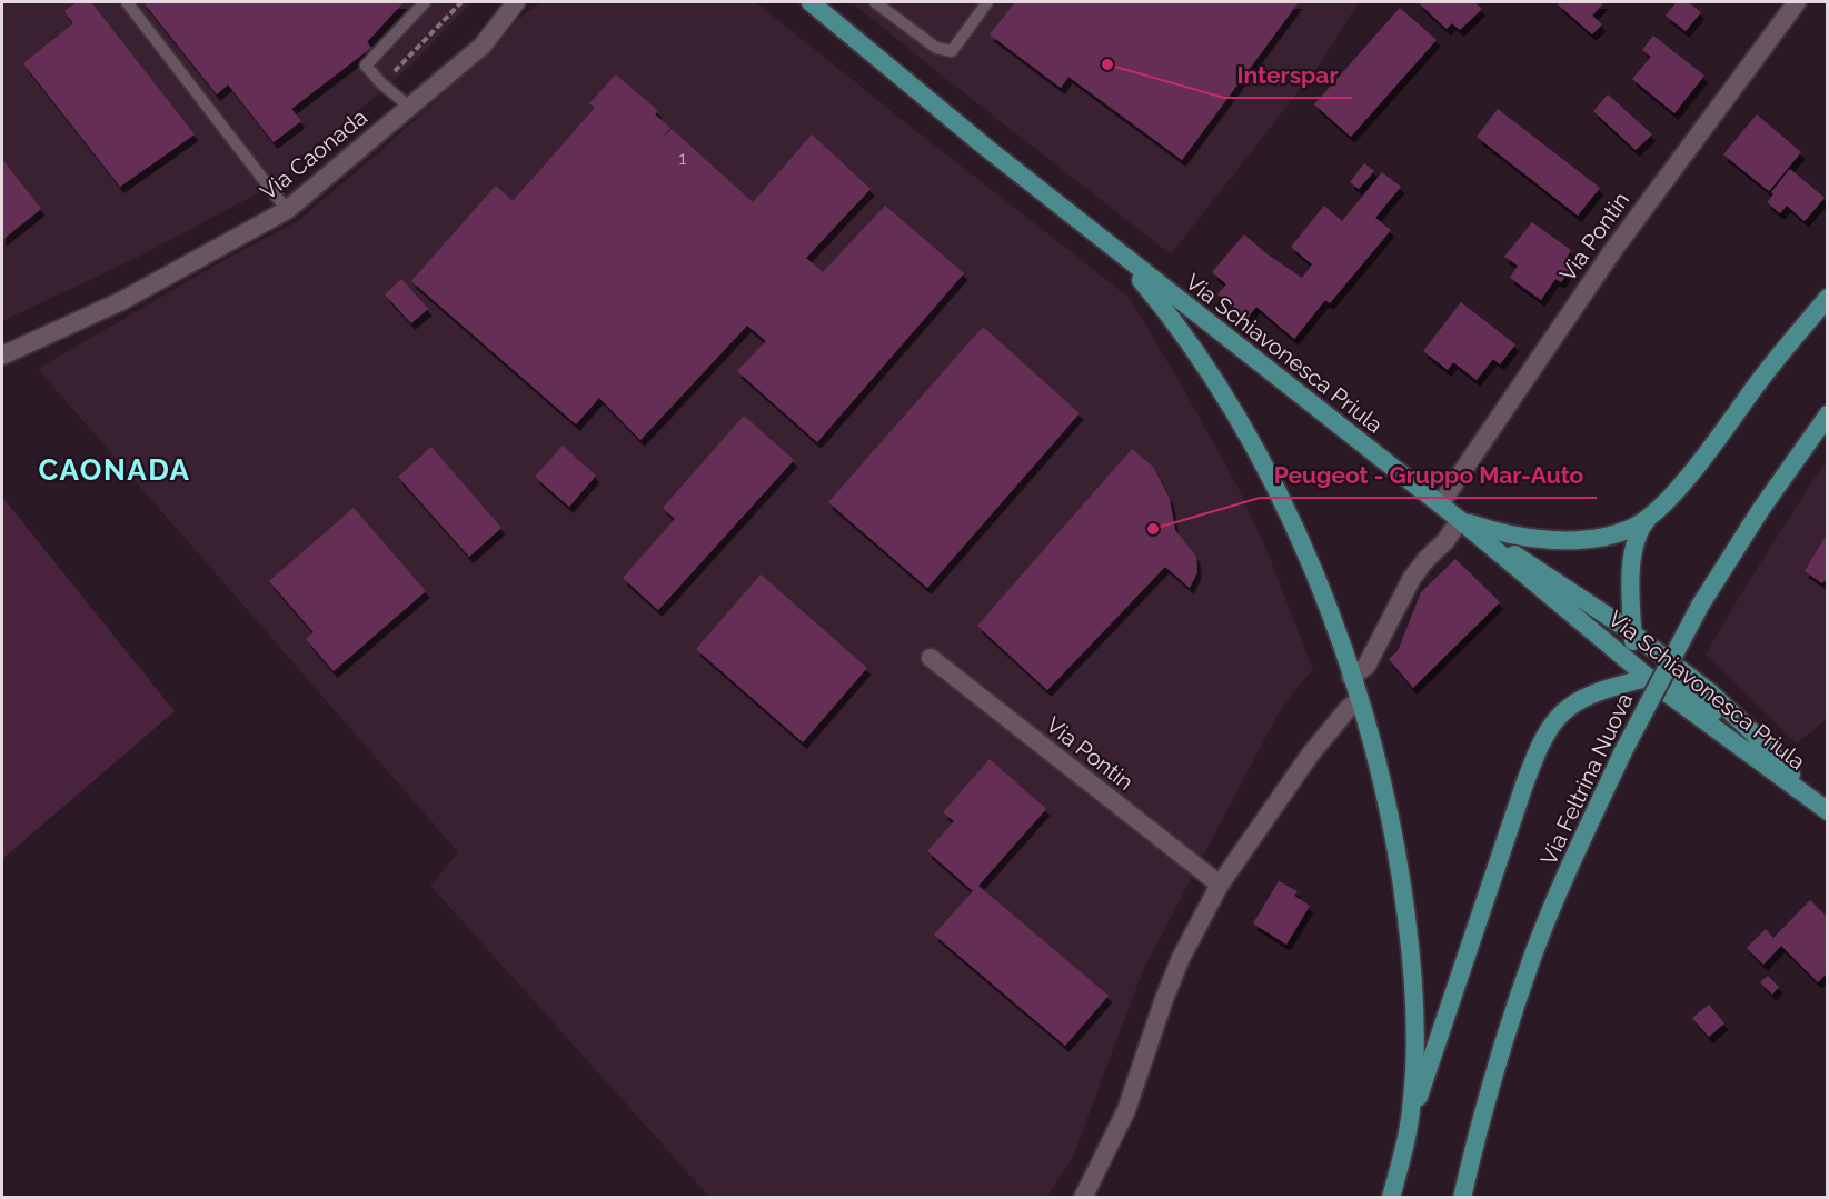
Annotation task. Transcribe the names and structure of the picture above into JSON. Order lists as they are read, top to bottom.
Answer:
{
  "streets": {
    "main road": ["Via Schiavonesca Priula", "Via Feltrina Nuova"],
    "street": ["Via Caonada", "Via Pontin"]
  },
  "crossings": [
    ["Via Pontin", "Via Schiavonesca Priula"]
  ],
  "districts": ["CAONADA"],
  "places": ["Interspar", "Peugeot - Gruppo Mar-Auto"],
  "house_numbers": ["1"]
}
